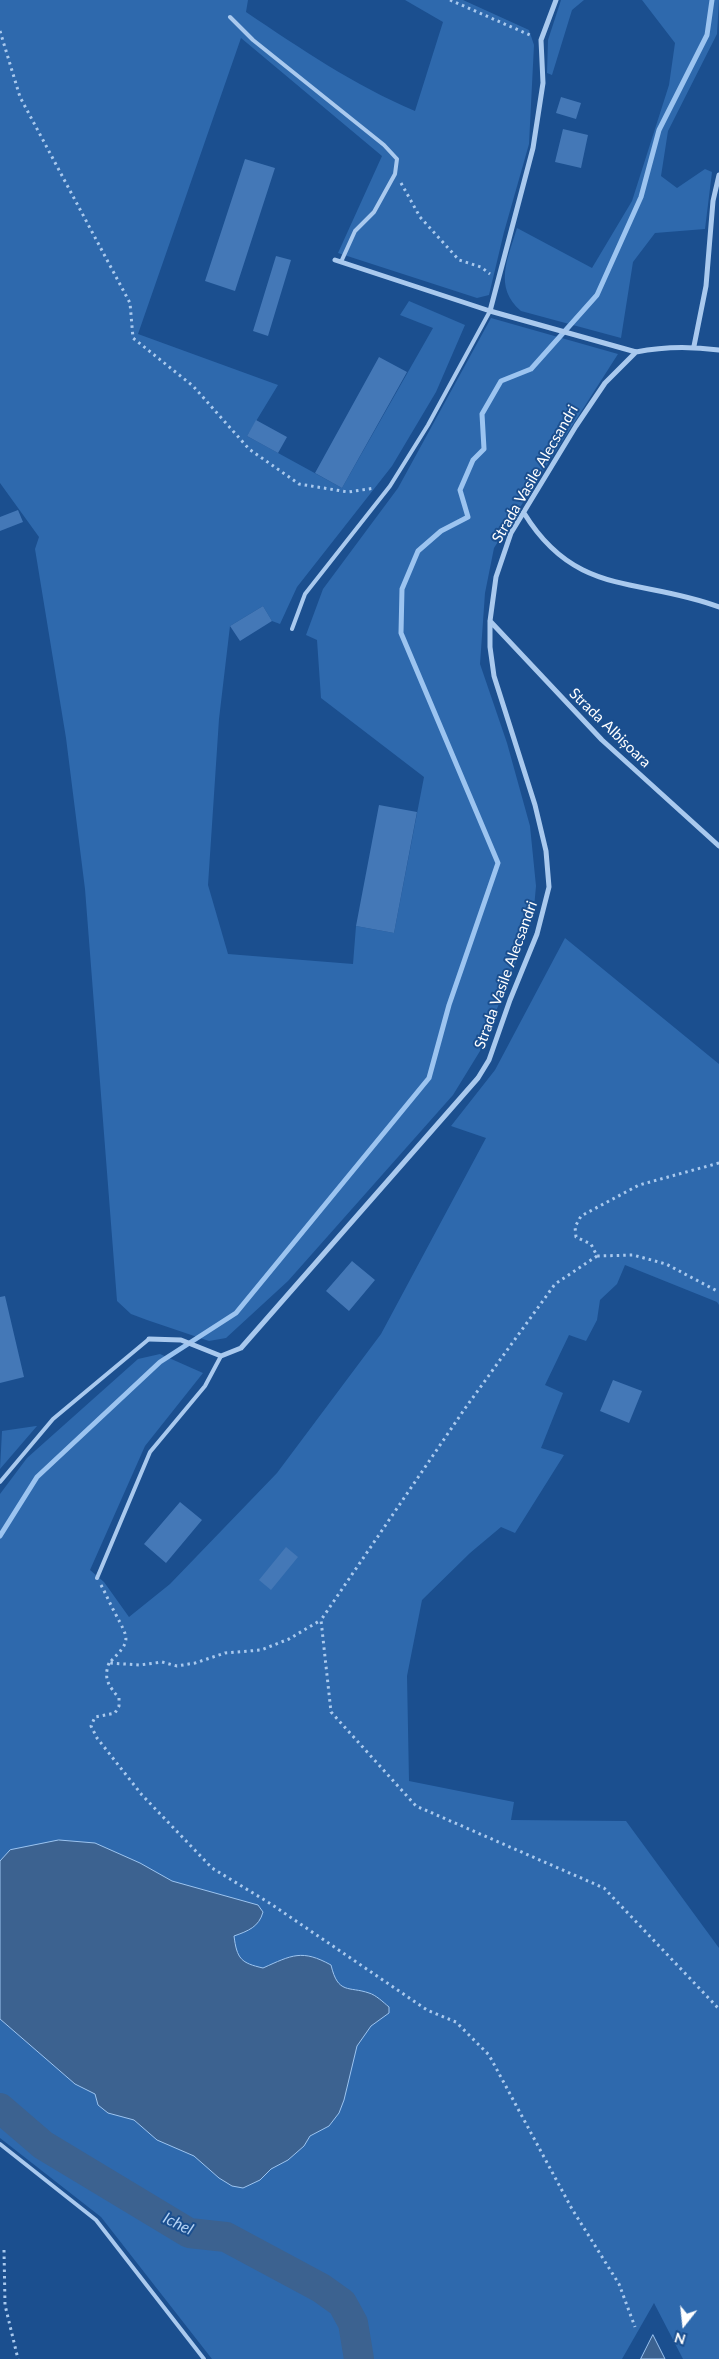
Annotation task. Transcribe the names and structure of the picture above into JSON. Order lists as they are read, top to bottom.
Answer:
{
  "streets": {
    "street": ["Strada Vasile Alecsandri", "Strada Albișoara"]
  },
  "crossings": [
    ["Strada Vasile Alecsandri", "Strada Albișoara"]
  ],
  "water": ["Ichel"],
  "north": "bottom"
}
